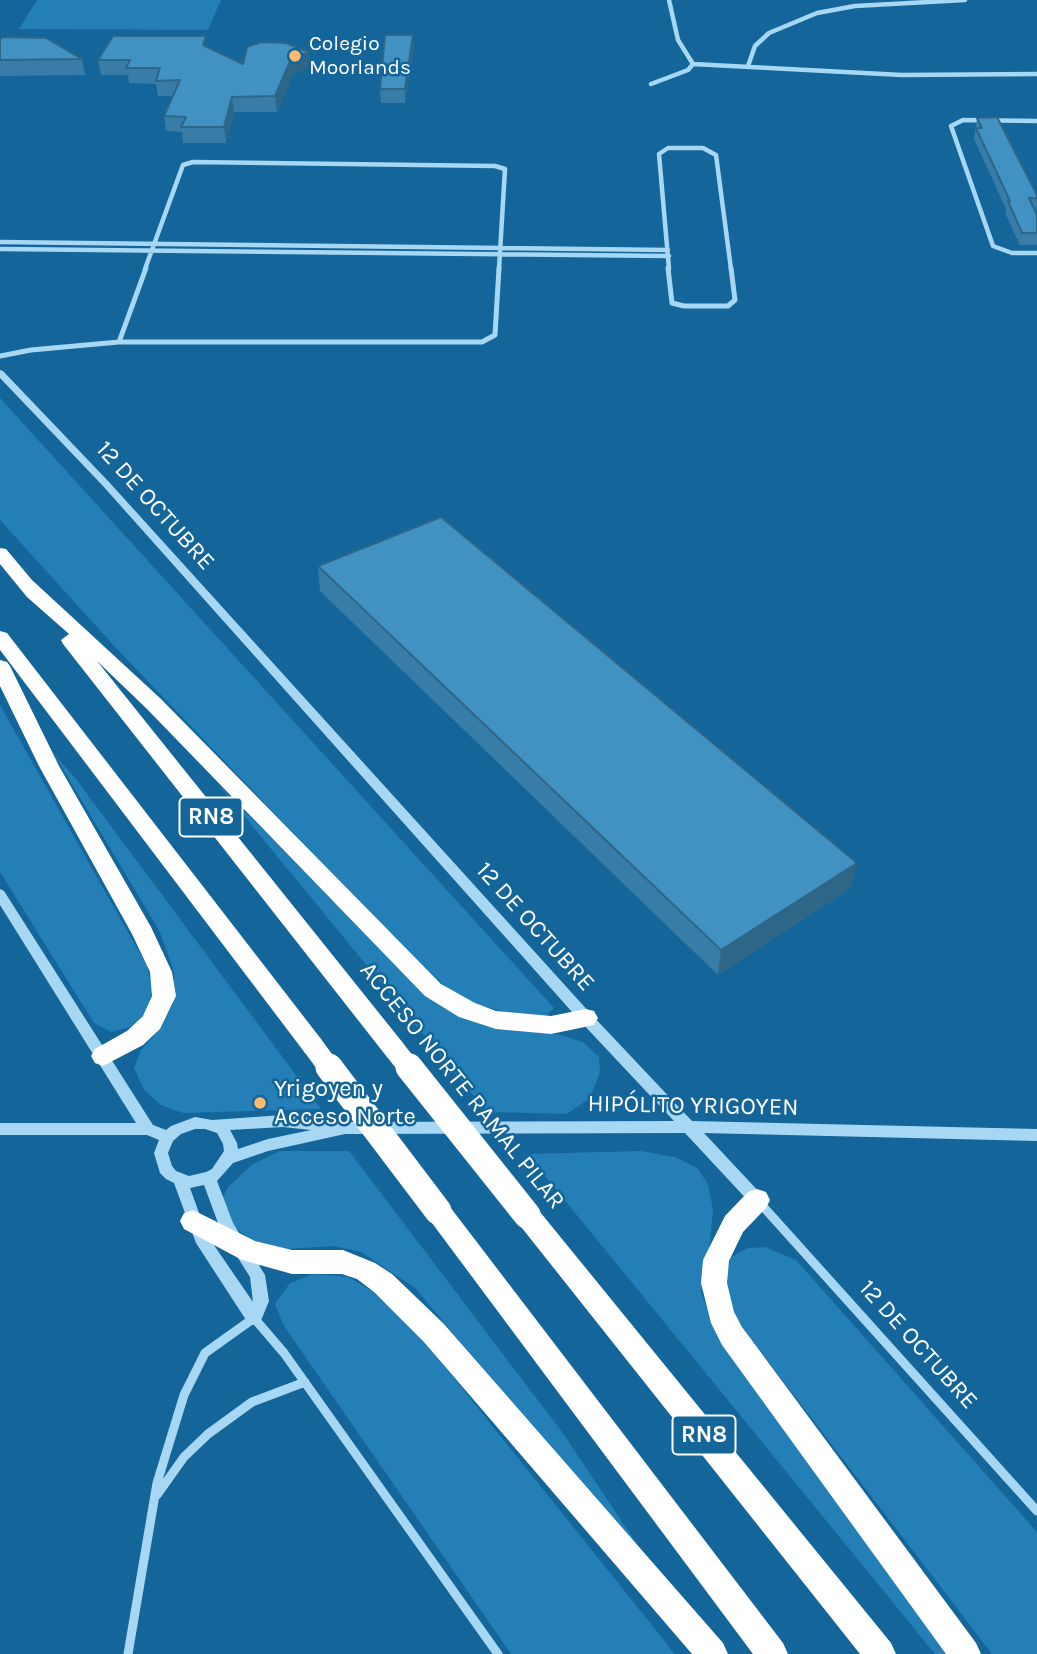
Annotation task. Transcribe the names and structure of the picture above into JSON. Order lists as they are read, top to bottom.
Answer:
{
  "streets": {
    "highway": ["RN8", "ACCESO NORTE RAMAL PILAR"],
    "street": ["12 DE OCTUBRE", "HIPÓLITO YRIGOYEN"]
  },
  "crossings": [
    ["12 DE OCTUBRE", "HIPÓLITO YRIGOYEN"]
  ],
  "places": ["Colegio Moorlands", "Yrigoyen y Acceso Norte"]
}
